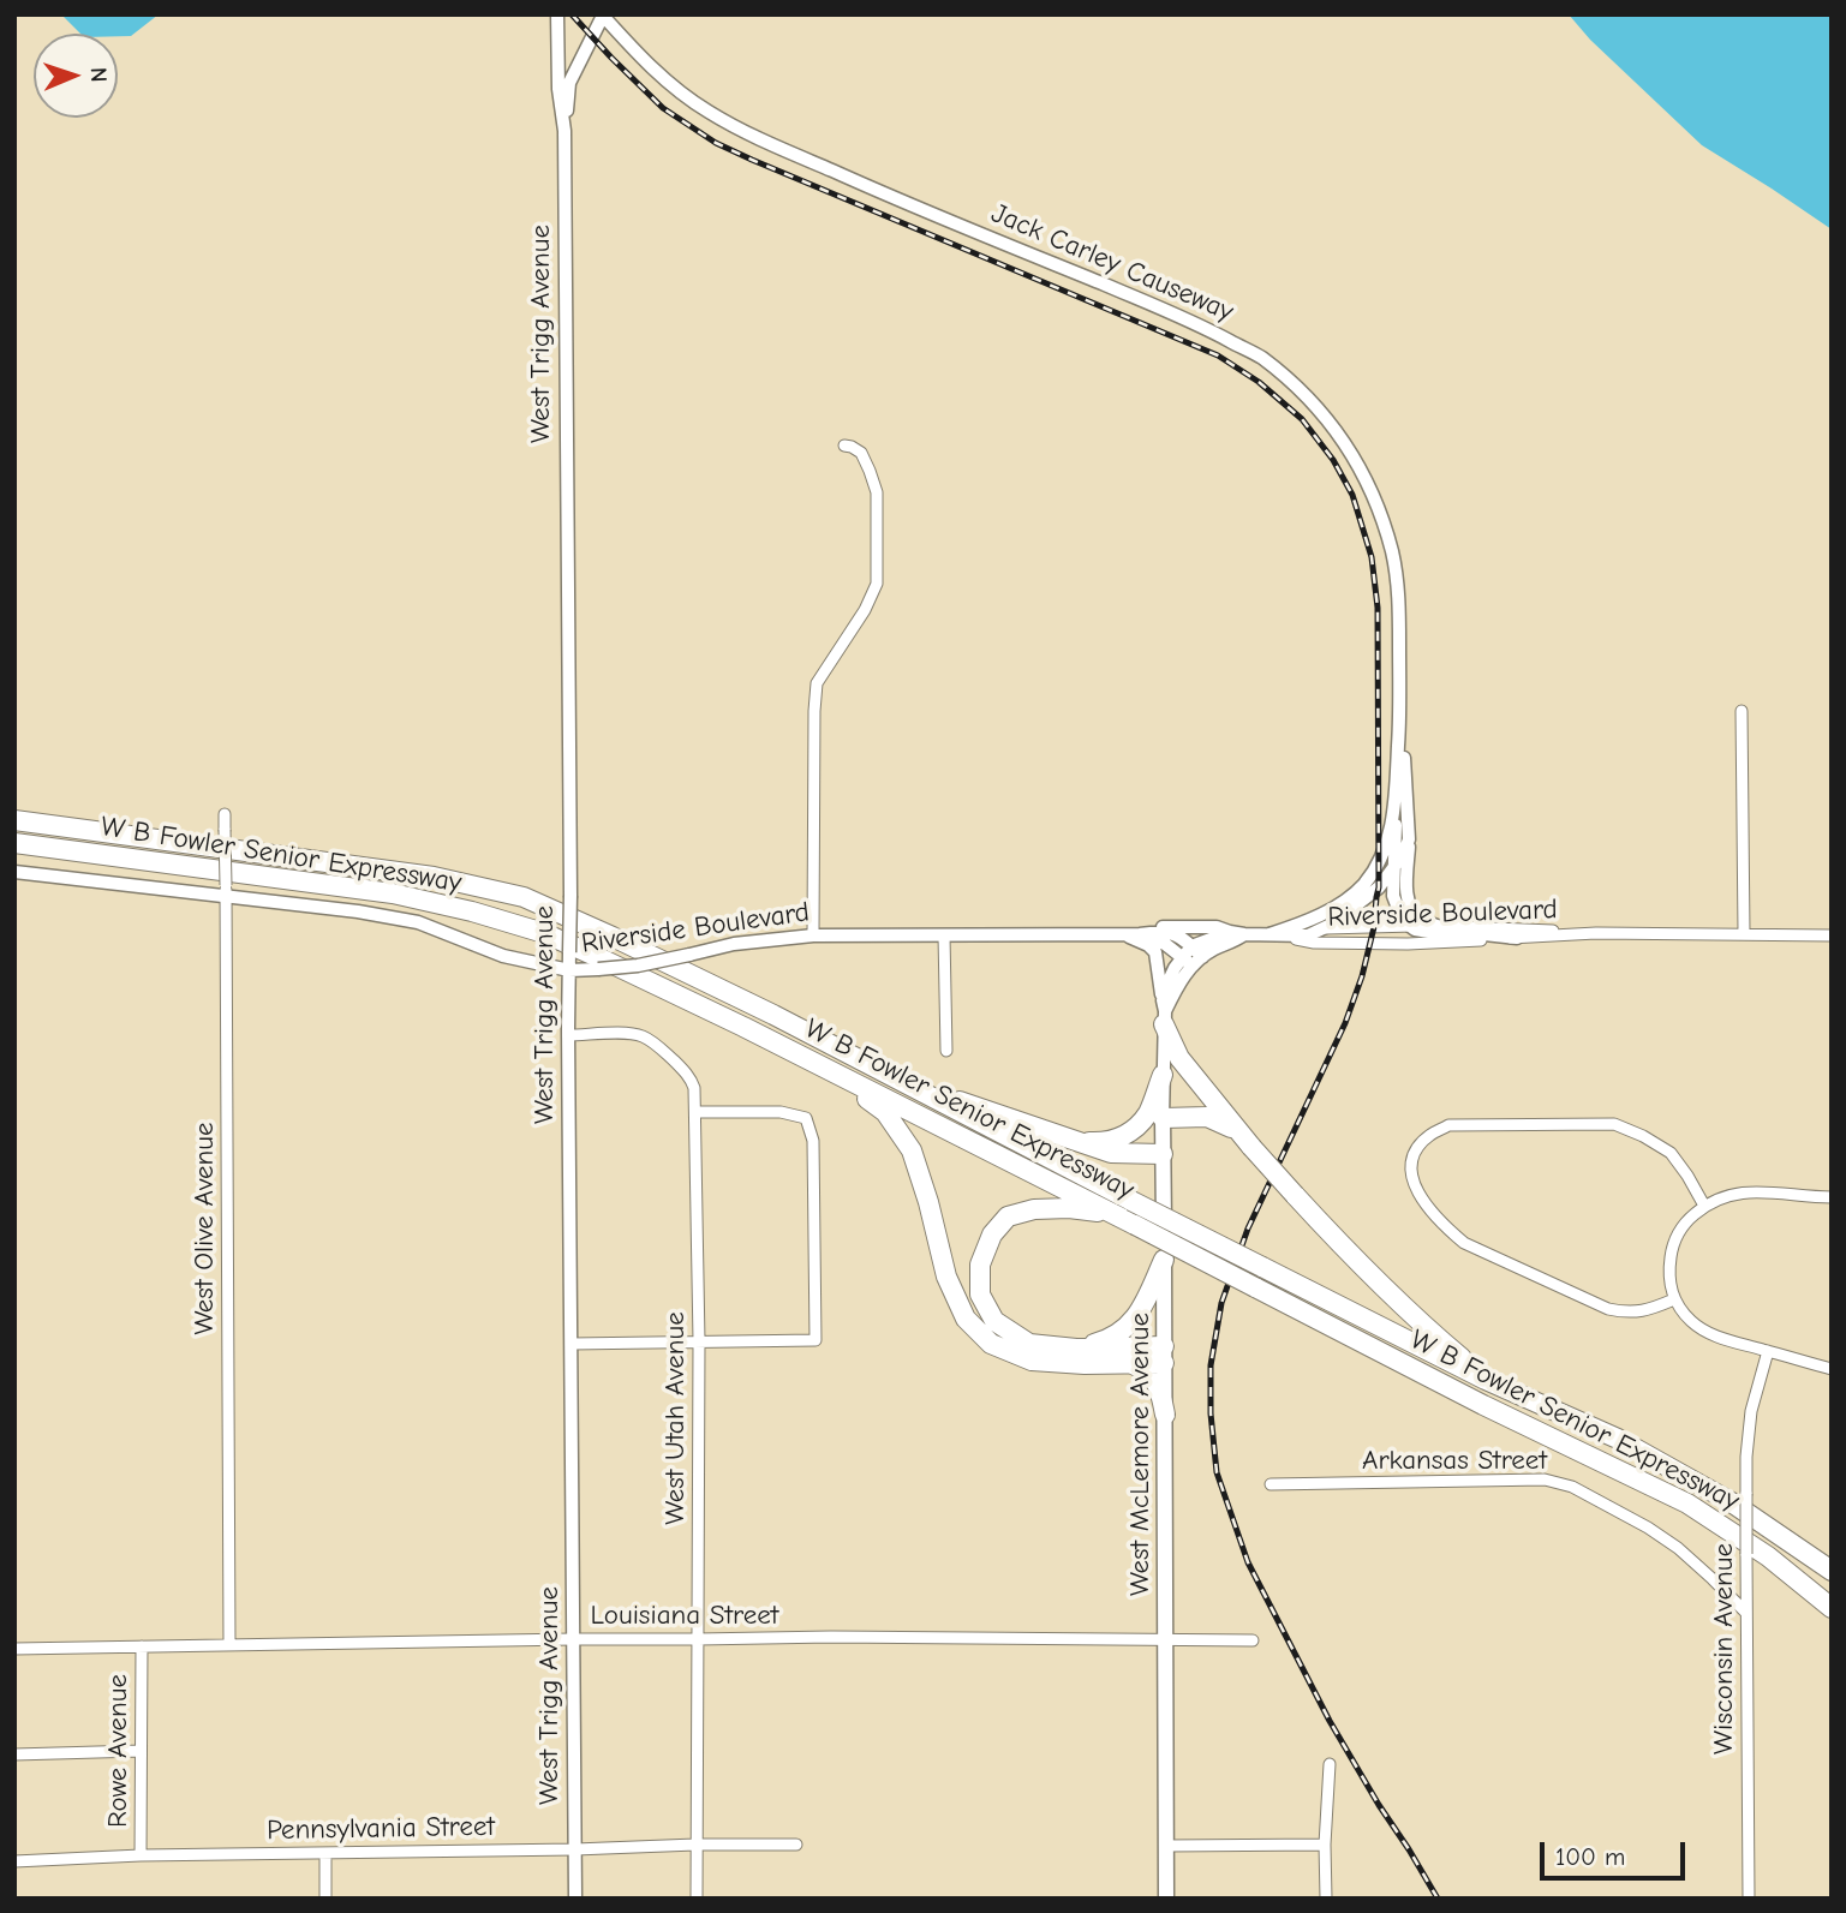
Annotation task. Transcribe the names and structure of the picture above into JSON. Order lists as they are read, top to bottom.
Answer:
{
  "streets": {
    "highway": ["W B Fowler Senior Expressway"],
    "main road": ["West McLemore Avenue"],
    "street": [
      "Jack Carley Causeway",
      "West Trigg Avenue",
      "Riverside Boulevard",
      "West Olive Avenue",
      "West Utah Avenue",
      "Arkansas Street",
      "Louisiana Street",
      "Wisconsin Avenue",
      "Rowe Avenue",
      "Pennsylvania Street"
    ]
  },
  "crossings": [
    ["Jack Carley Causeway", "Riverside Boulevard"],
    ["West Trigg Avenue", "Riverside Boulevard"],
    ["West Trigg Avenue", "West Utah Avenue"],
    ["West Trigg Avenue", "Louisiana Street"],
    ["West Trigg Avenue", "Pennsylvania Street"],
    ["Riverside Boulevard", "West Olive Avenue"],
    ["Riverside Boulevard", "West McLemore Avenue"],
    ["West Olive Avenue", "Louisiana Street"],
    ["West Utah Avenue", "Louisiana Street"],
    ["West Utah Avenue", "Pennsylvania Street"],
    ["West McLemore Avenue", "Louisiana Street"],
    ["Arkansas Street", "Wisconsin Avenue"],
    ["Louisiana Street", "Rowe Avenue"],
    ["Rowe Avenue", "Pennsylvania Street"]
  ],
  "scale_bar": "100 m",
  "north": "right"
}
